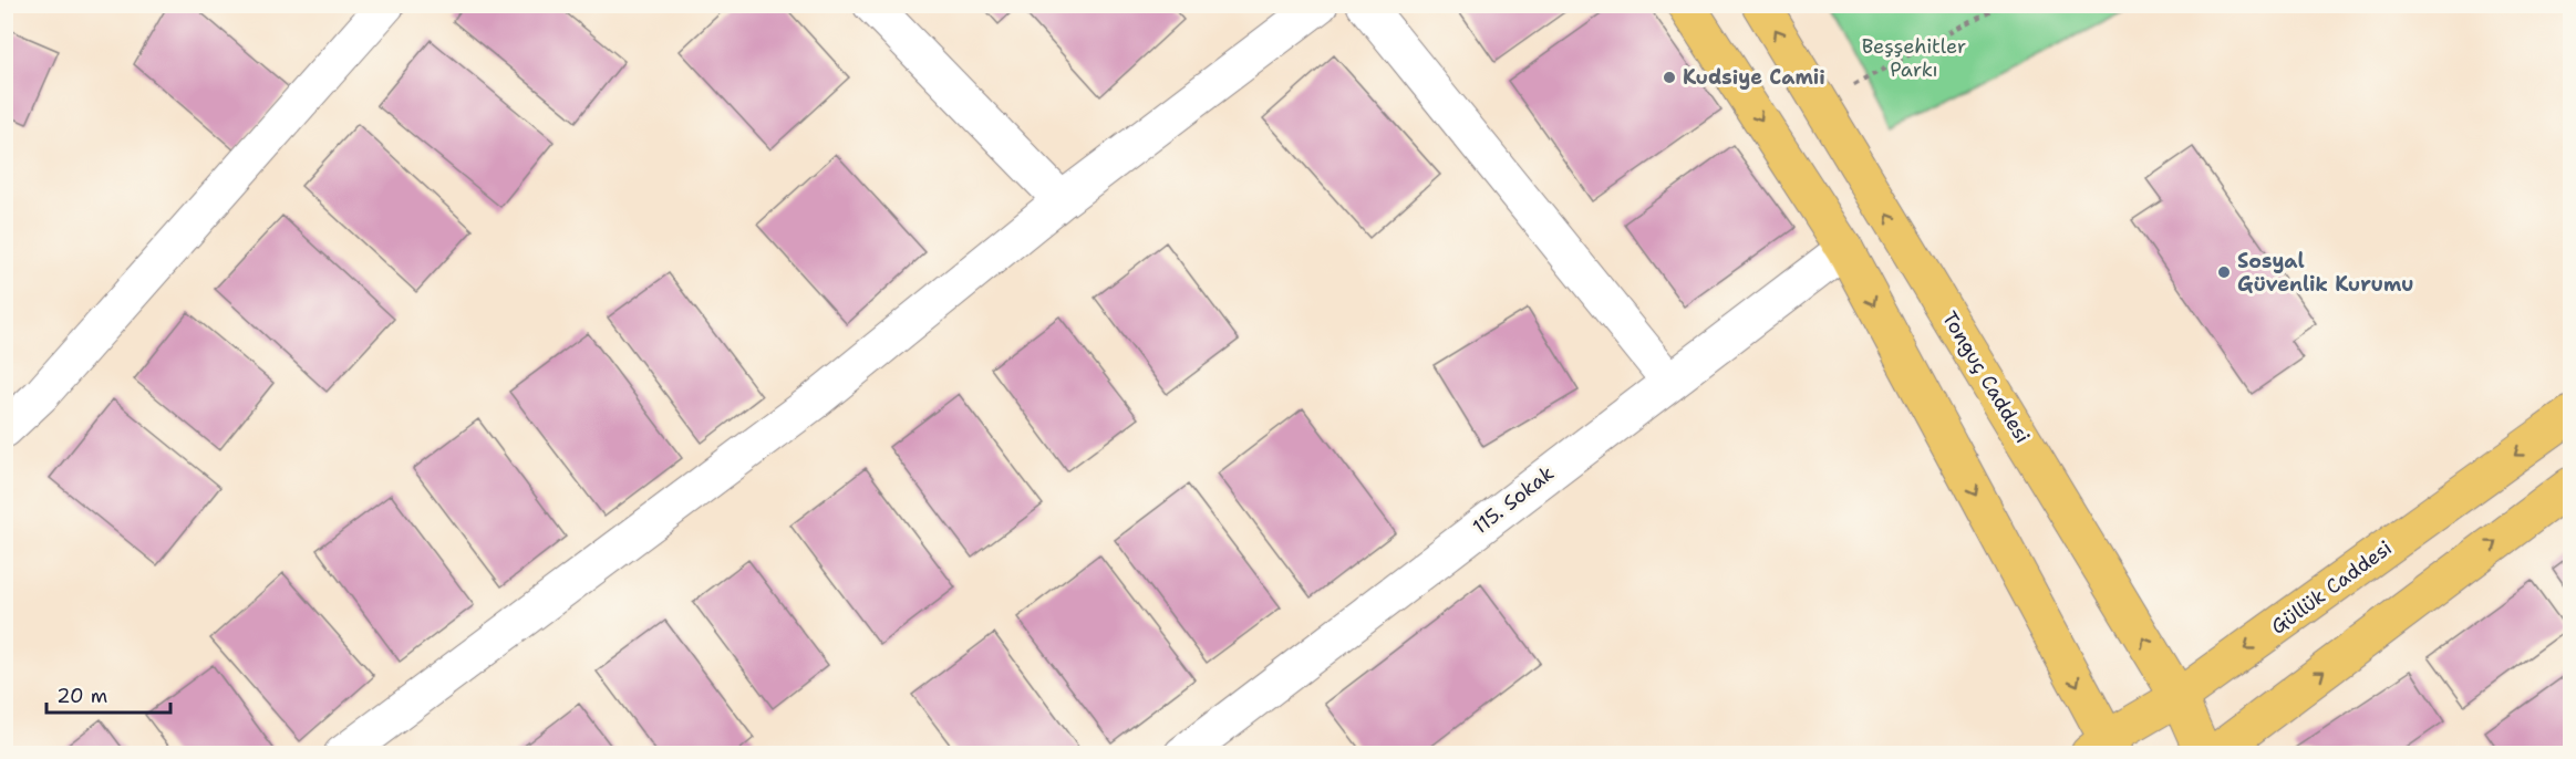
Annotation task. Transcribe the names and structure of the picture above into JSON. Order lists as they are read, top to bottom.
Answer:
{
  "streets": {
    "main road": ["Tonguç Caddesi", "Güllük Caddesi"],
    "street": ["115. Sokak"]
  },
  "crossings": [
    ["Tonguç Caddesi", "Güllük Caddesi"]
  ],
  "parks": ["Beşşehitler Parkı"],
  "places": ["Kudsiye Camii", "Sosyal Güvenlik Kurumu"],
  "scale_bar": "20 m"
}
